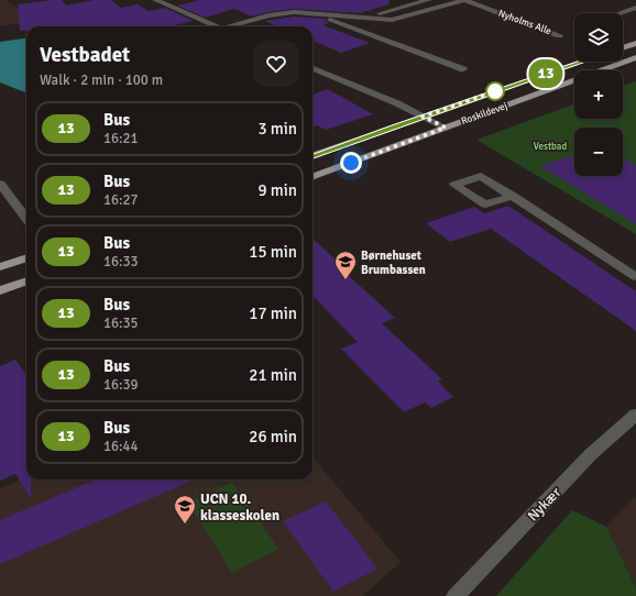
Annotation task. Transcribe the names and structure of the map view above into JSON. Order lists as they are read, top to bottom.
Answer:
{
  "streets": {
    "main road": ["Roskildevej"],
    "street": ["Nyholms Alle", "Nykær"]
  },
  "parks": ["Vestbad"],
  "places": {
    "school or university": ["Børnehuset Brumbassen", "UCN 10. klasseskolen"]
  },
  "lines": ["bus line 13"],
  "page": {
    "on_map": "13",
    "map_buttons": ["+", "−"],
    "heading": ["Vestbadet", "Walk · 2 min · 100 m"],
    "list": [
      {
        "mark": "13",
        "name": "Bus",
        "note": "16:21",
        "value": "3 min"
      },
      {
        "mark": "13",
        "name": "Bus",
        "note": "16:27",
        "value": "9 min"
      },
      {
        "mark": "13",
        "name": "Bus",
        "note": "16:33",
        "value": "15 min"
      },
      {
        "mark": "13",
        "name": "Bus",
        "note": "16:35",
        "value": "17 min"
      },
      {
        "mark": "13",
        "name": "Bus",
        "note": "16:39",
        "value": "21 min"
      },
      {
        "mark": "13",
        "name": "Bus",
        "note": "16:44",
        "value": "26 min"
      }
    ]
  }
}
